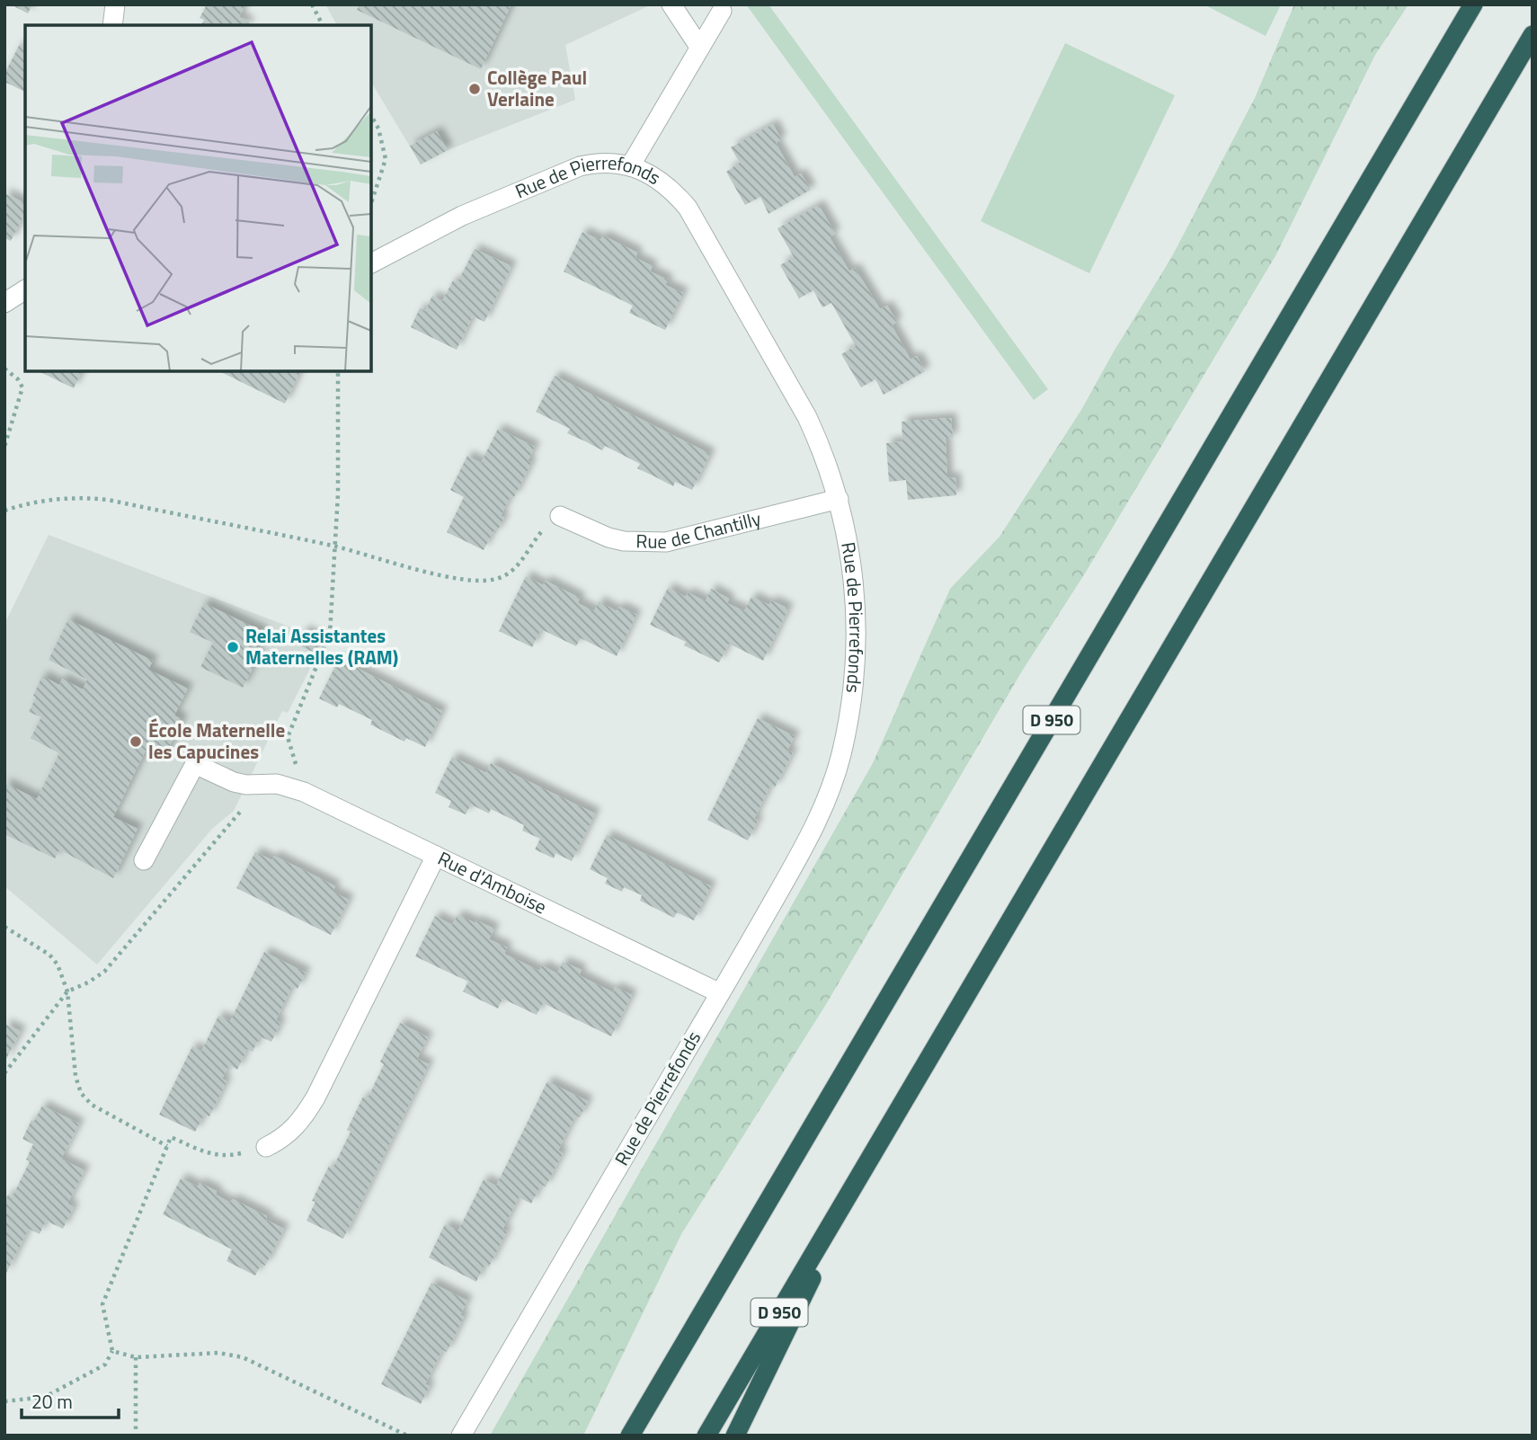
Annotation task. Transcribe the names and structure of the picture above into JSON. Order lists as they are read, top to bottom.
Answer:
{
  "streets": {
    "highway": ["D 950"],
    "street": ["Rue de Pierrefonds", "Rue de Chantilly", "Rue d'Amboise"]
  },
  "crossings": [
    ["Rue de Pierrefonds", "Rue de Chantilly"],
    ["Rue de Pierrefonds", "Rue d'Amboise"]
  ],
  "places": ["Collège Paul Verlaine", "Relai Assistantes Maternelles (RAM)", "École Maternelle les Capucines"],
  "scale_bar": "20 m"
}
